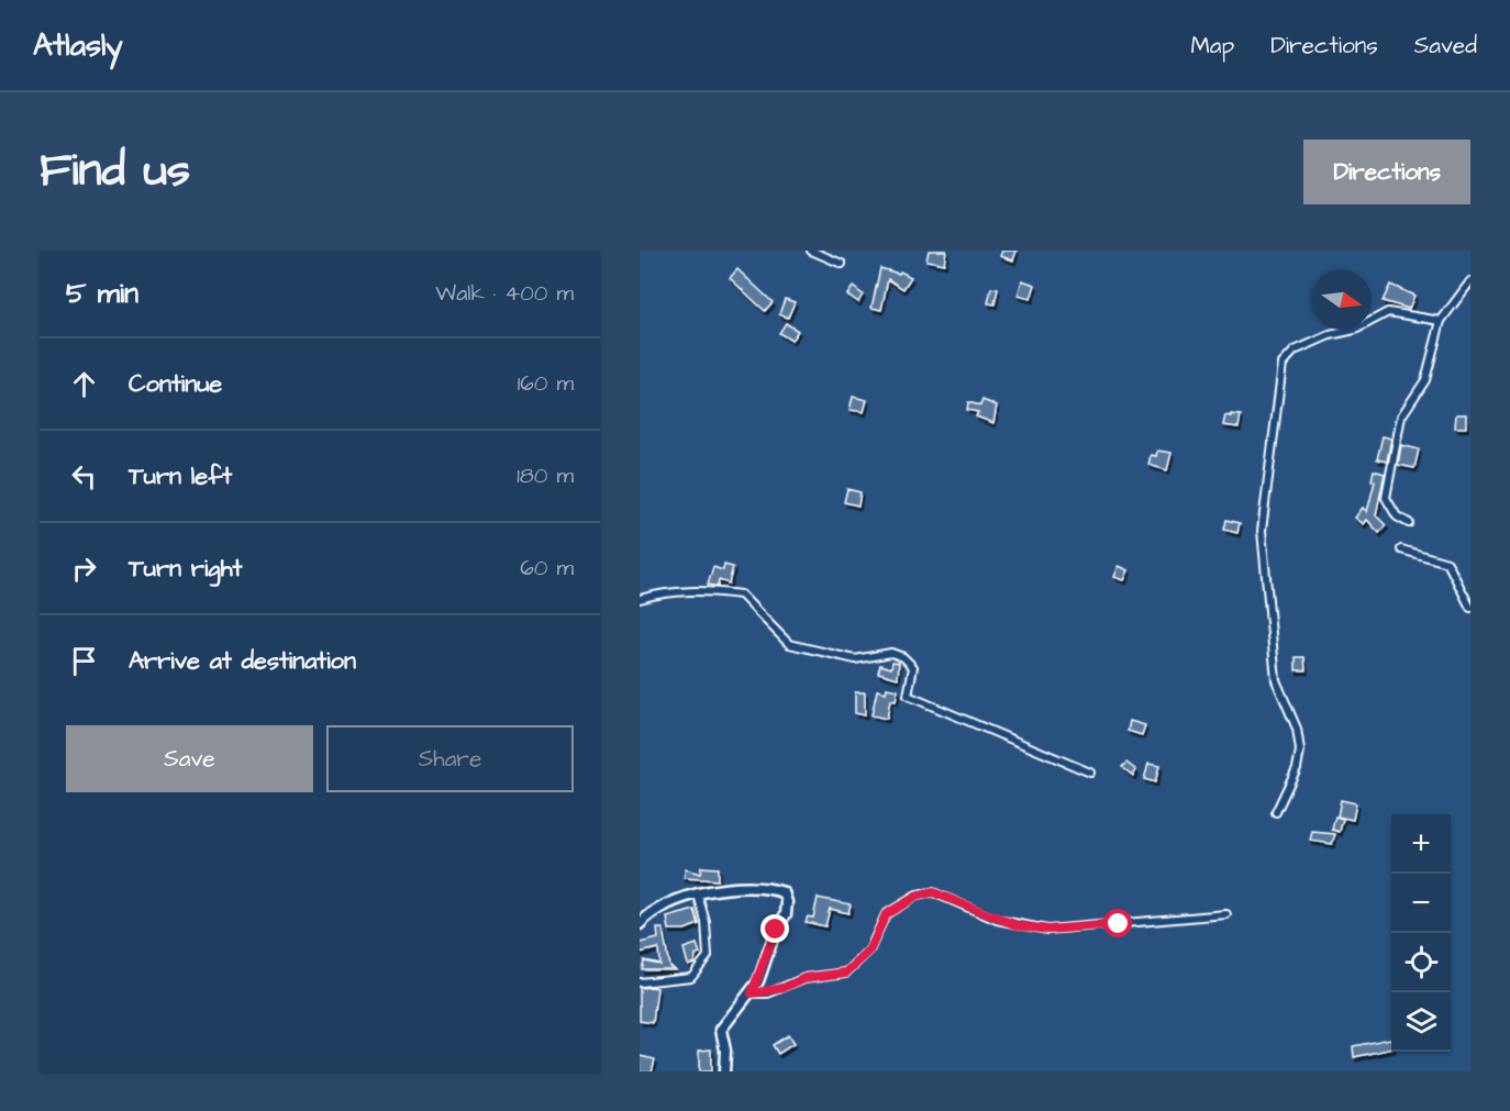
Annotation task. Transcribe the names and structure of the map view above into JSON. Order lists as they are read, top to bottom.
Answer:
{
  "north": "right",
  "page": {
    "header": "Atlasly",
    "nav": ["Map", "Directions", "Saved"],
    "title": "Find us",
    "buttons": [
      "Directions",
      ["Save", "Share"]
    ],
    "heading": ["5 min", "Walk · 400 m"],
    "list": [
      ["Continue", "160 m"],
      ["Turn left", "180 m"],
      ["Turn right", "60 m"],
      "Arrive at destination"
    ],
    "map_buttons": ["+", "−"]
  }
}
